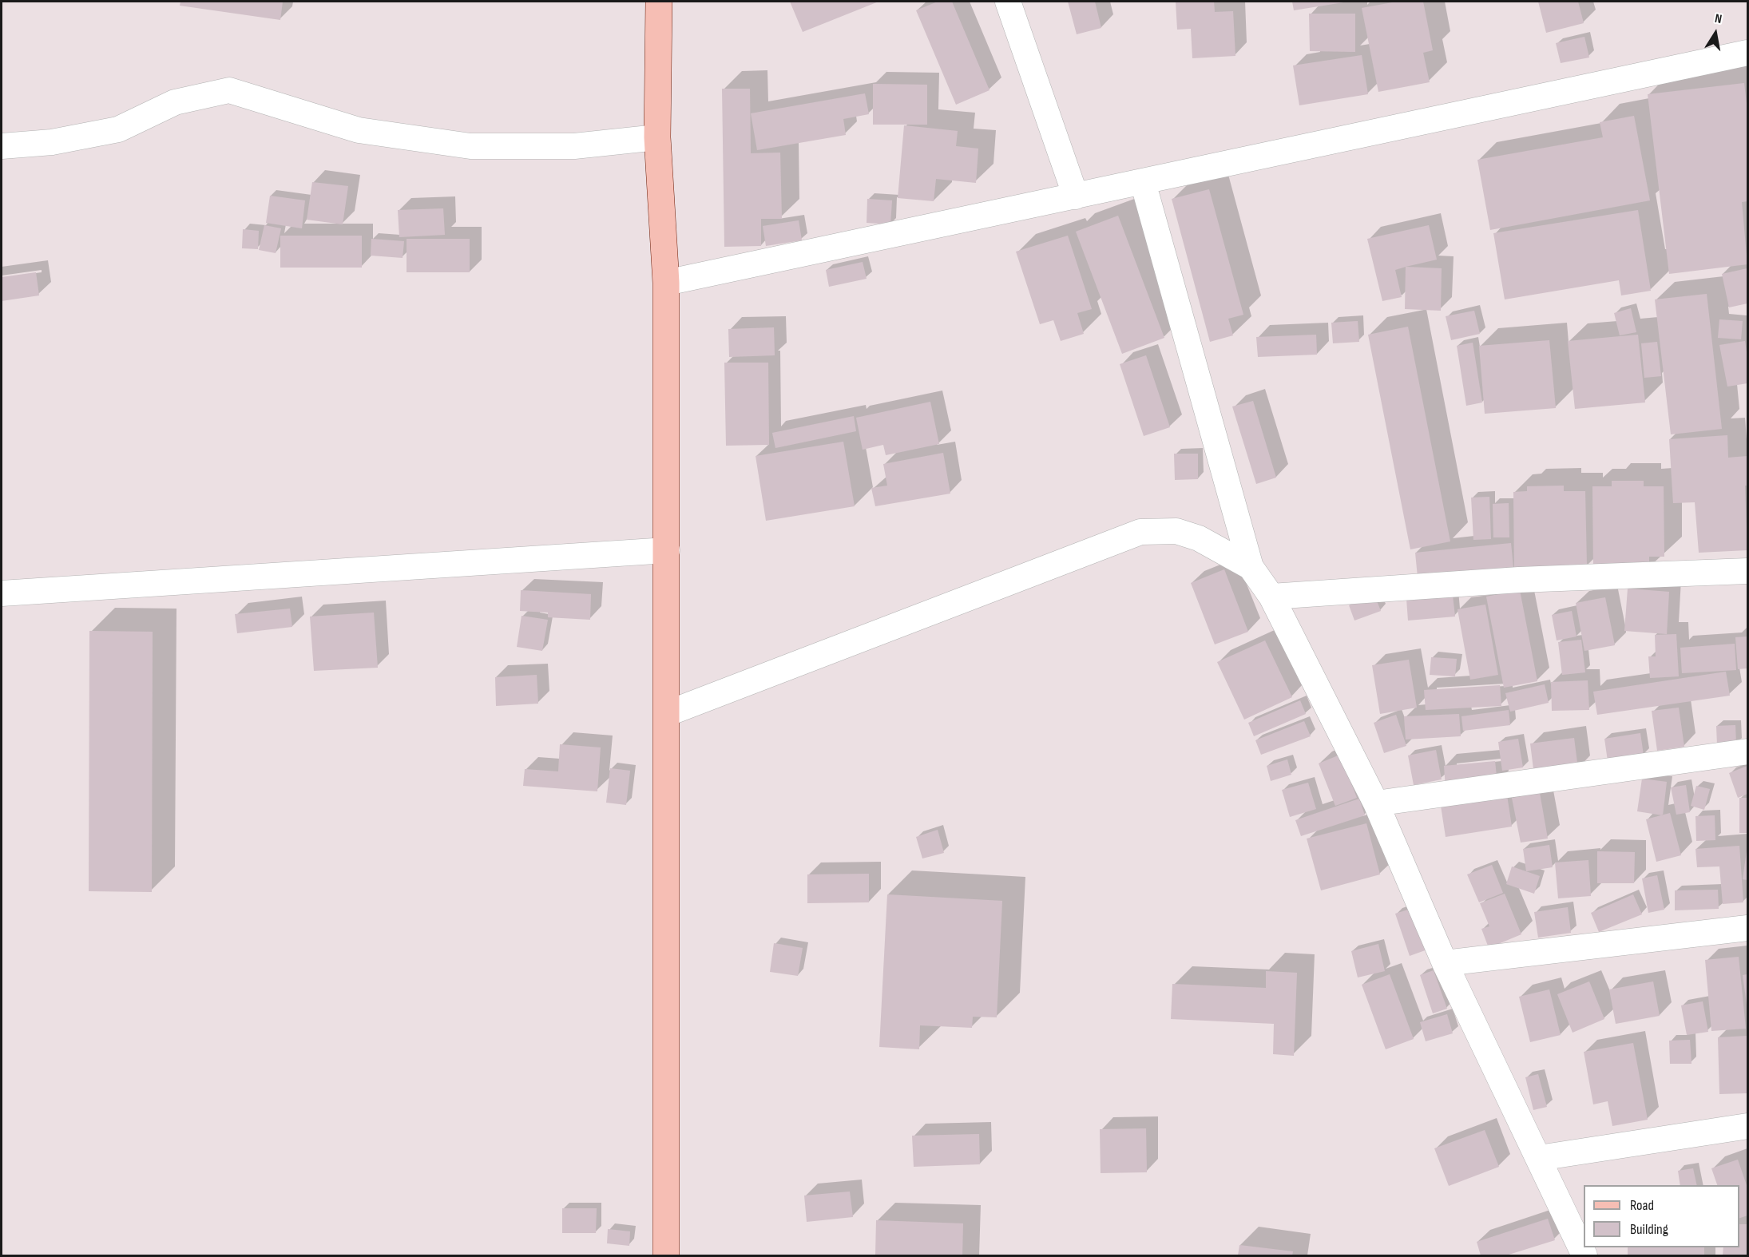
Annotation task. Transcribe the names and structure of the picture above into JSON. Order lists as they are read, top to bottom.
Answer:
{
  "legend": ["Road", "Building"],
  "north": "top"
}
